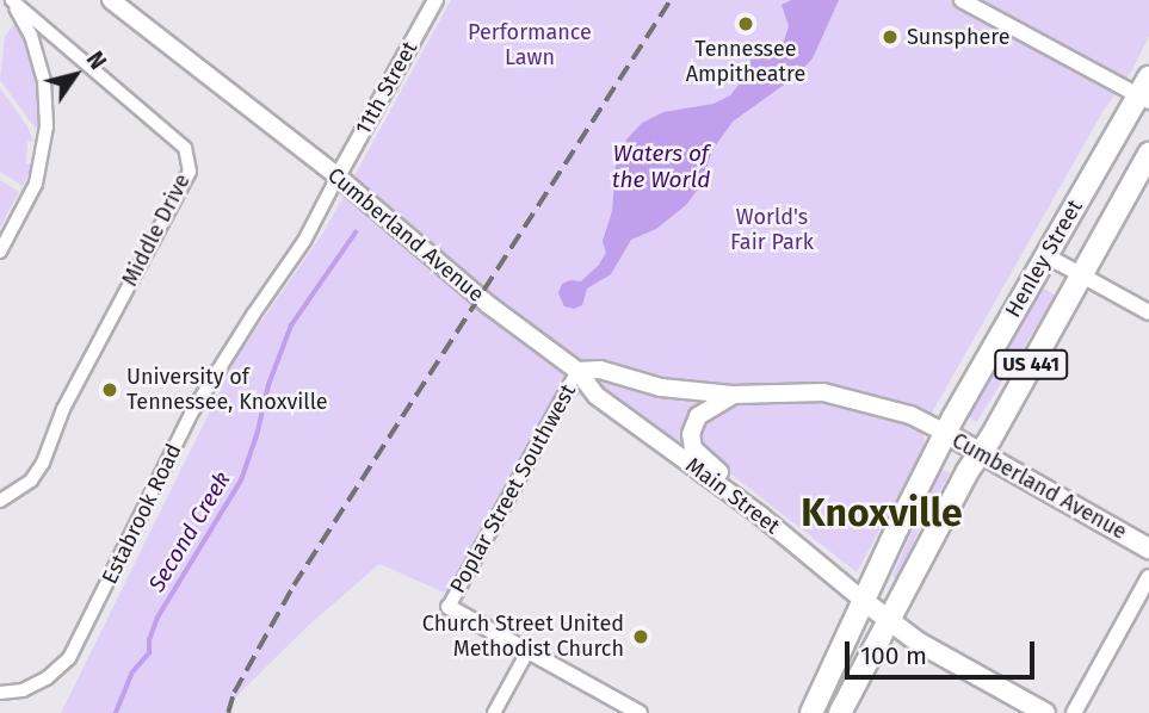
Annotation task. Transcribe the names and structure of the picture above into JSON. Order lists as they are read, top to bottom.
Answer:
{
  "streets": {
    "highway": ["Henley Street", "US 441"],
    "main road": ["Cumberland Avenue", "Main Street"],
    "street": [
      "11th Street",
      "Middle Drive",
      "Poplar Street Southwest",
      "Estabrook Road"
    ]
  },
  "crossings": [
    ["11th Street", "Cumberland Avenue"],
    ["11th Street", "Estabrook Road"],
    ["Cumberland Avenue", "Henley Street"],
    ["Cumberland Avenue", "Poplar Street Southwest"],
    ["Cumberland Avenue", "Main Street"],
    ["Cumberland Avenue", "Estabrook Road"],
    ["Henley Street", "Main Street"],
    ["Poplar Street Southwest", "Main Street"]
  ],
  "districts": ["Knoxville"],
  "water": ["Waters of the World", "Second Creek"],
  "parks": ["Performance Lawn", "World's Fair Park"],
  "places": [
    "Tennessee Ampitheatre",
    "Sunsphere",
    "University of Tennessee, Knoxville",
    "Church Street United Methodist Church"
  ],
  "scale_bar": "100 m",
  "north": "top right"
}
